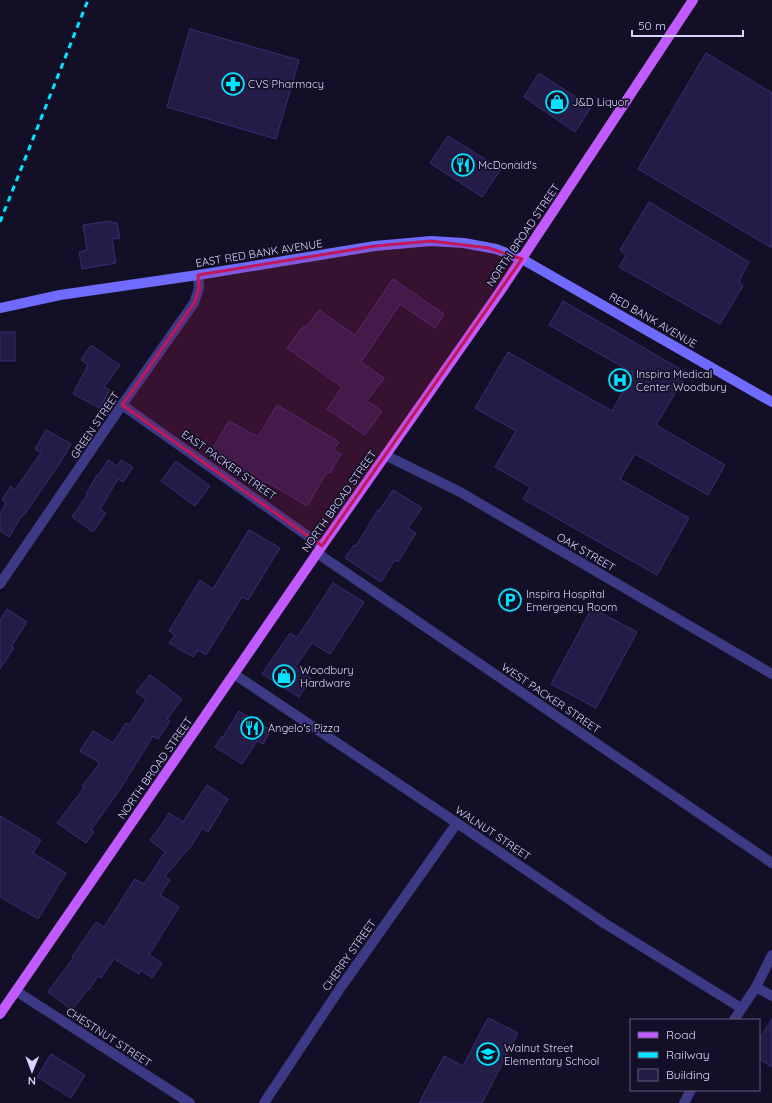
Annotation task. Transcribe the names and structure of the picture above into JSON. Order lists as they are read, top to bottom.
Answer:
{
  "streets": {
    "main road": ["NORTH BROAD STREET"],
    "street": [
      "EAST RED BANK AVENUE",
      "RED BANK AVENUE",
      "GREEN STREET",
      "EAST PACKER STREET",
      "OAK STREET",
      "WEST PACKER STREET",
      "WALNUT STREET",
      "CHERRY STREET",
      "CHESTNUT STREET"
    ]
  },
  "crossings": [
    ["NORTH BROAD STREET", "EAST RED BANK AVENUE"],
    ["NORTH BROAD STREET", "RED BANK AVENUE"],
    ["NORTH BROAD STREET", "EAST PACKER STREET"],
    ["NORTH BROAD STREET", "OAK STREET"],
    ["NORTH BROAD STREET", "WEST PACKER STREET"],
    ["NORTH BROAD STREET", "WALNUT STREET"],
    ["NORTH BROAD STREET", "CHESTNUT STREET"],
    ["EAST RED BANK AVENUE", "RED BANK AVENUE"],
    ["EAST RED BANK AVENUE", "GREEN STREET"],
    ["GREEN STREET", "EAST PACKER STREET"],
    ["EAST PACKER STREET", "WEST PACKER STREET"],
    ["WALNUT STREET", "CHERRY STREET"]
  ],
  "places": {
    "pharmacy": ["CVS Pharmacy"],
    "shop": ["J&D Liquor", "Woodbury Hardware"],
    "restaurant": ["McDonald's", "Angelo's Pizza"],
    "hospital": ["Inspira Medical Center Woodbury"],
    "parking": ["Inspira Hospital Emergency Room"],
    "school or university": ["Walnut Street Elementary School"]
  },
  "legend": ["Road", "Railway", "Building"],
  "scale_bar": "50 m",
  "north": "bottom"
}
